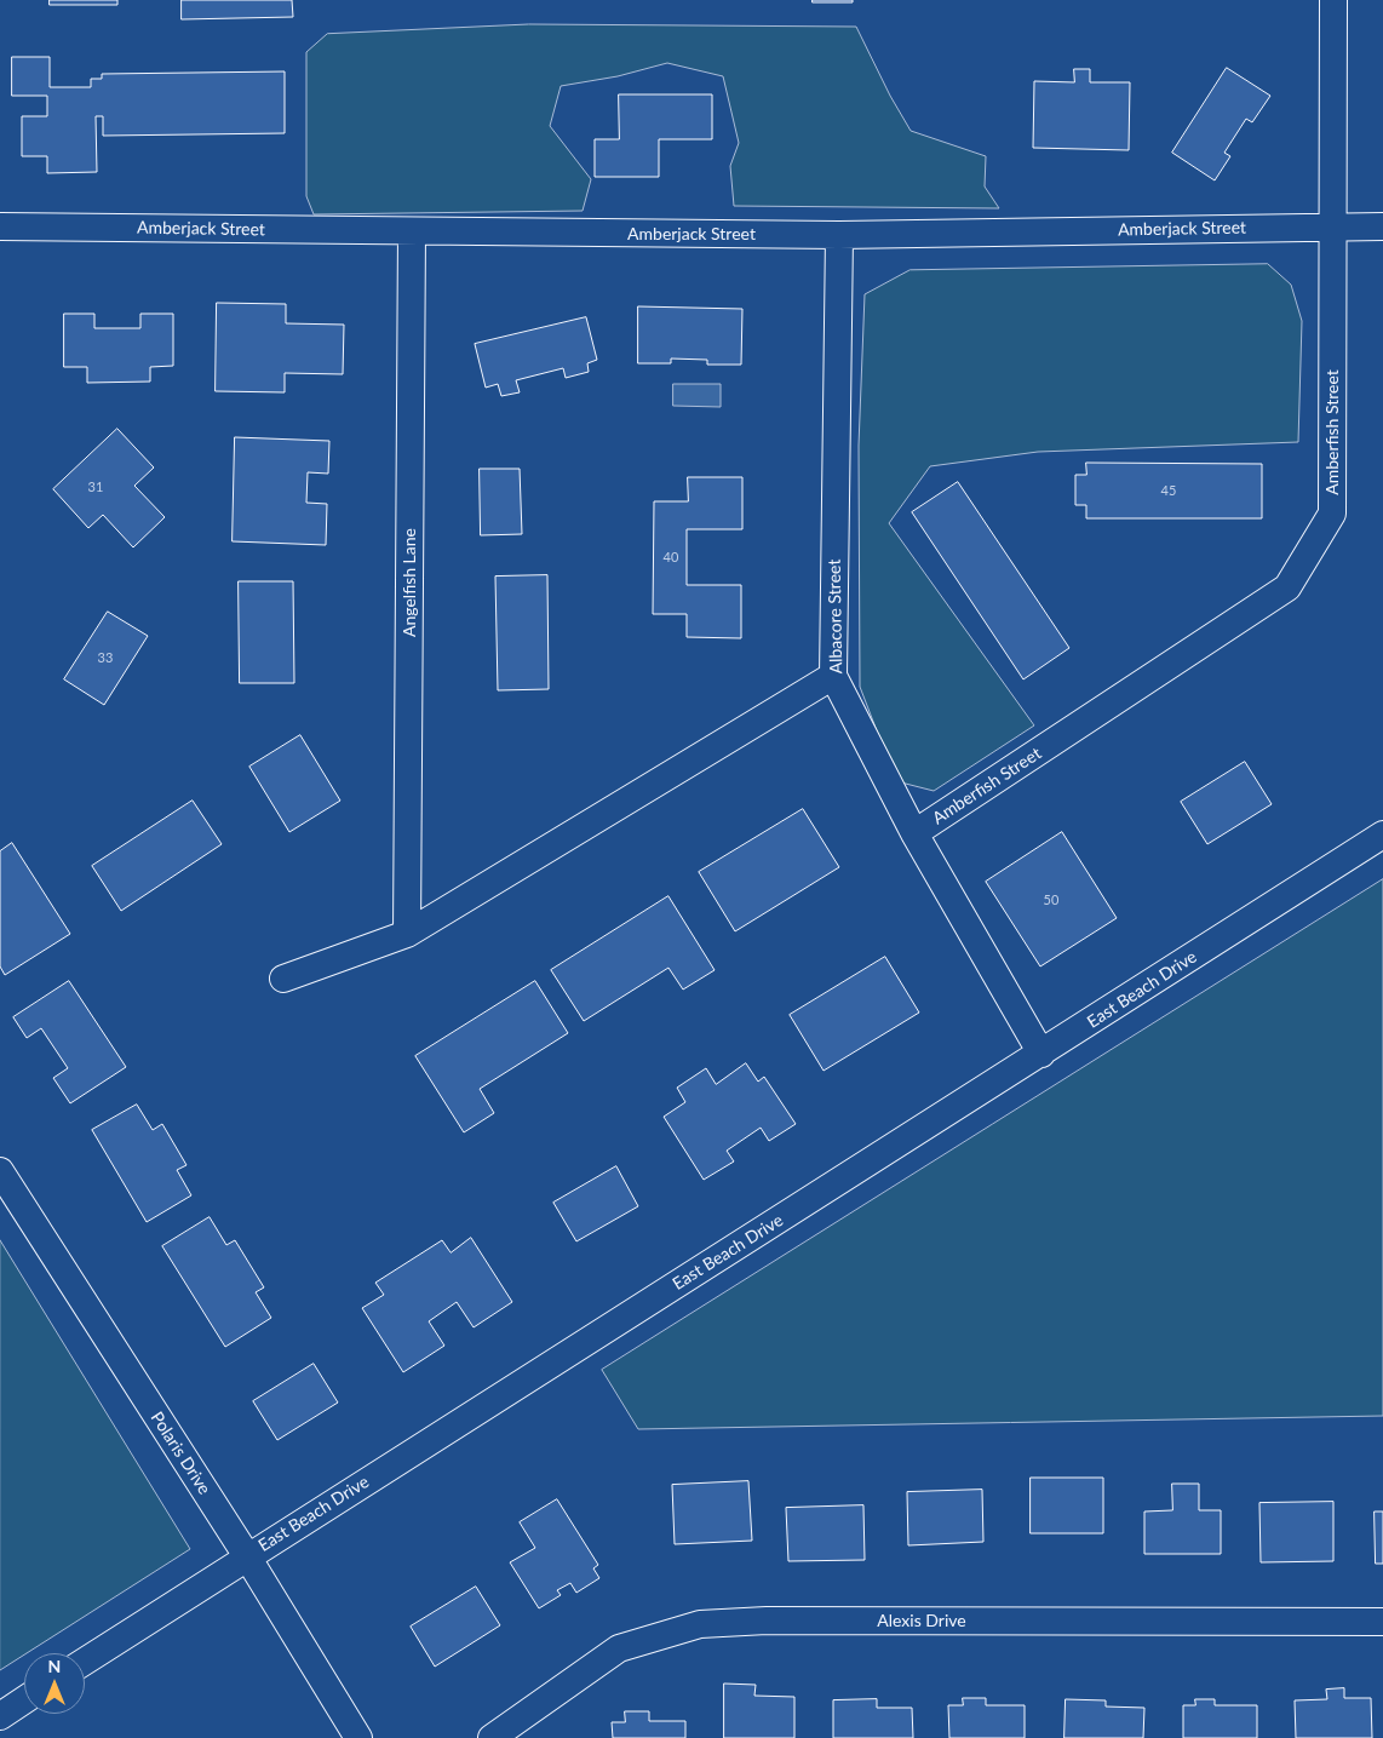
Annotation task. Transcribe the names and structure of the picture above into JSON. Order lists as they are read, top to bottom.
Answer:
{
  "streets": {
    "street": [
      "Amberjack Street",
      "Amberfish Street",
      "Angelfish Lane",
      "Albacore Street",
      "East Beach Drive",
      "Polaris Drive",
      "Alexis Drive"
    ]
  },
  "crossings": [
    ["Amberjack Street", "Amberfish Street"],
    ["Amberjack Street", "Angelfish Lane"],
    ["Amberjack Street", "Albacore Street"],
    ["Amberfish Street", "Albacore Street"],
    ["Albacore Street", "East Beach Drive"],
    ["East Beach Drive", "Polaris Drive"]
  ],
  "house_numbers": [
    "31",
    "45",
    "40",
    "33",
    "50"
  ],
  "north": "top"
}
